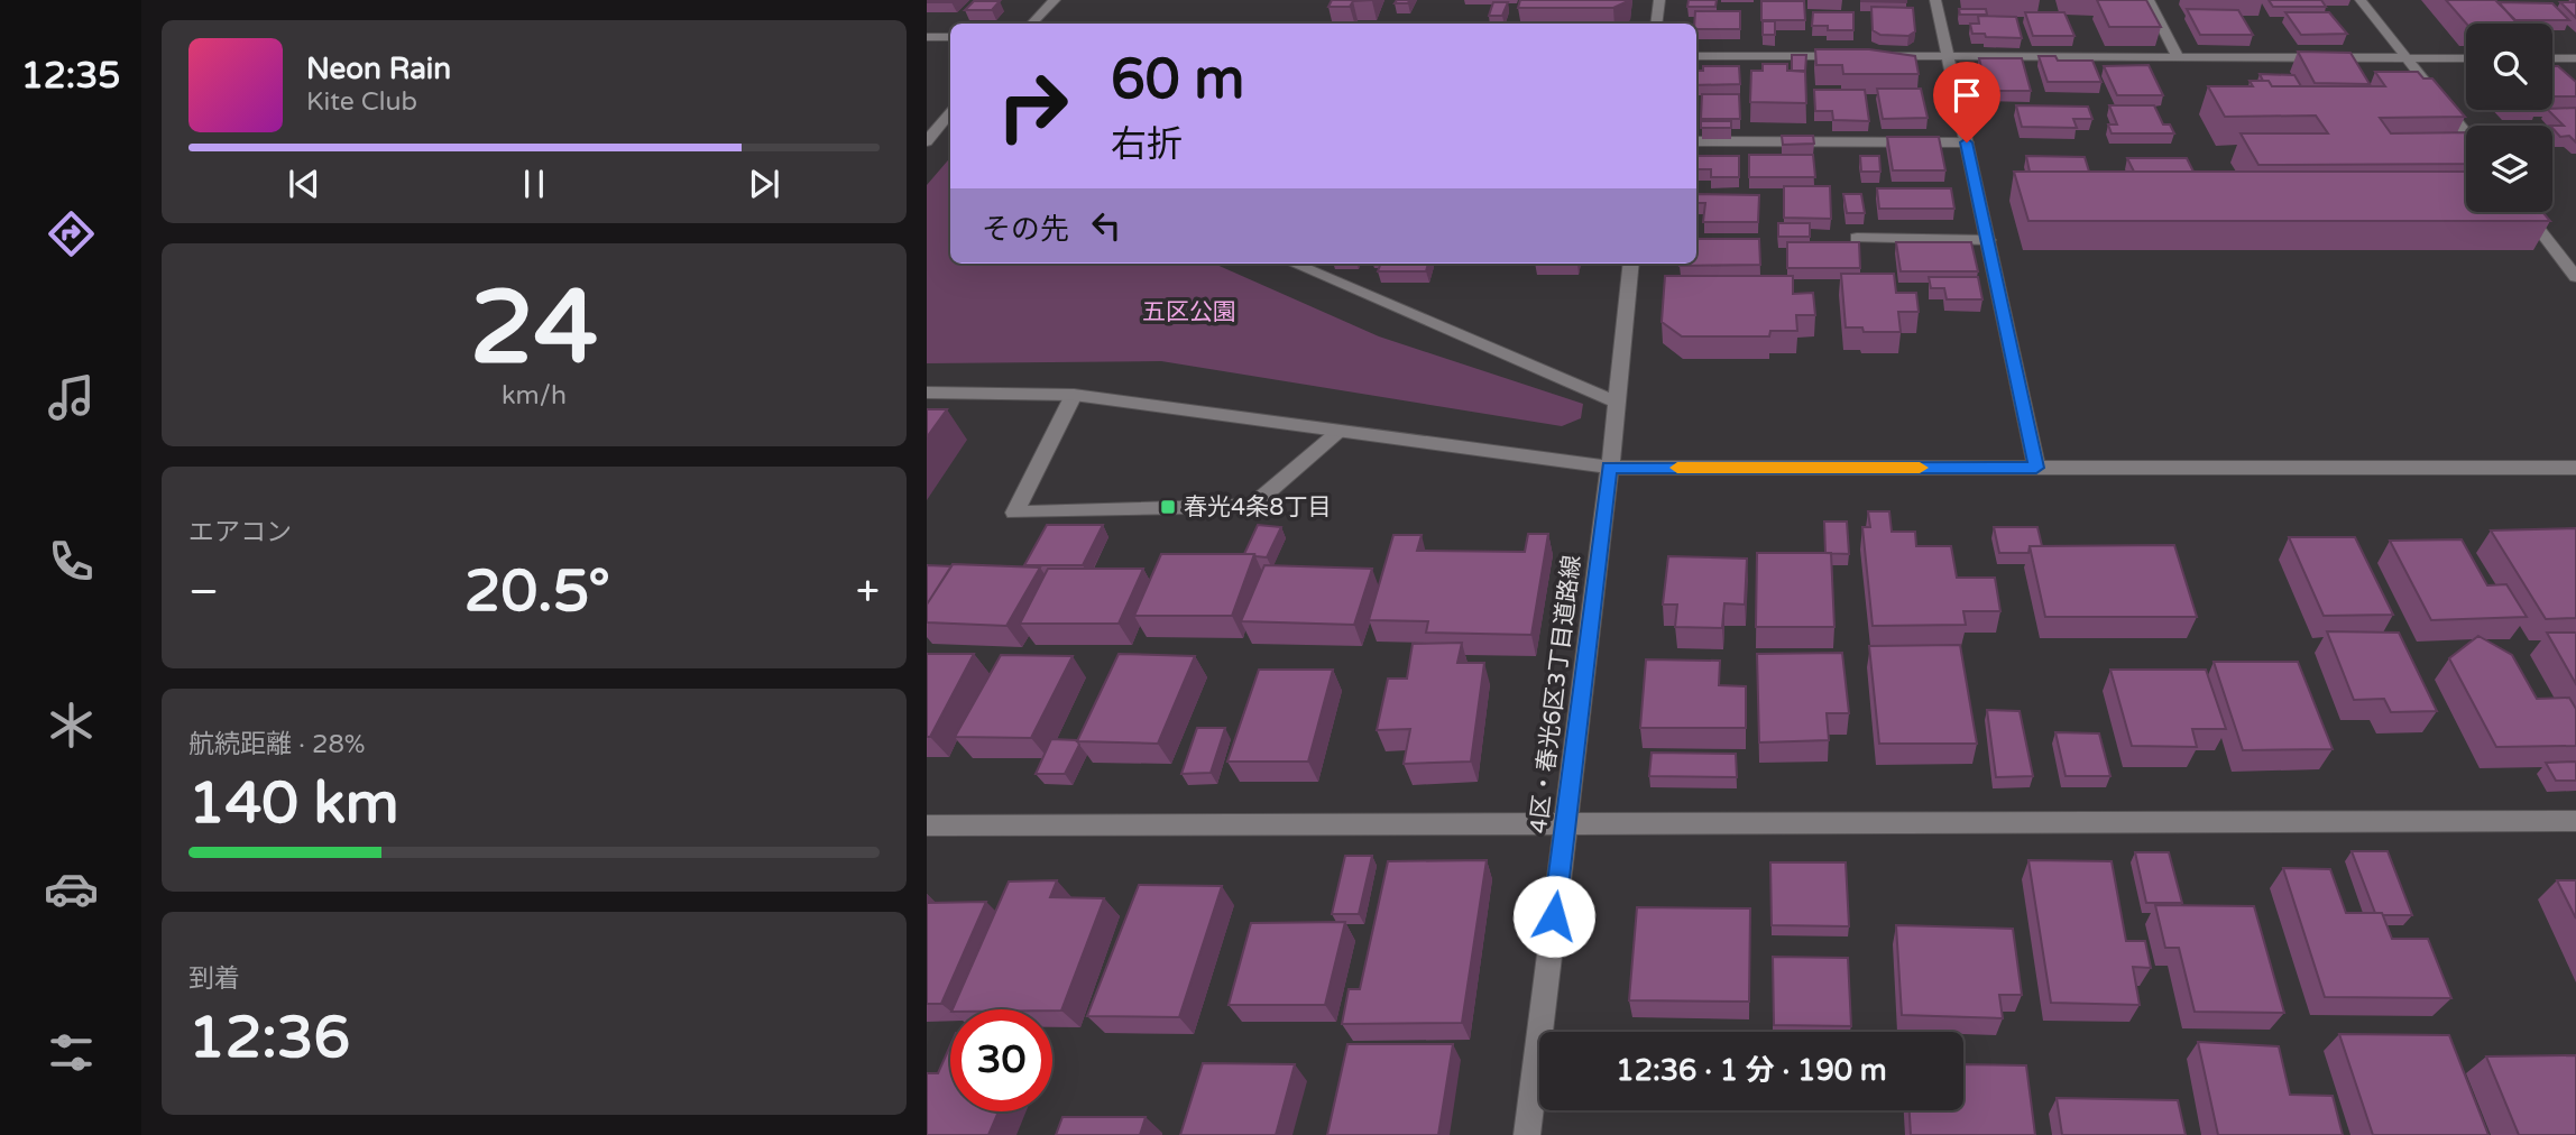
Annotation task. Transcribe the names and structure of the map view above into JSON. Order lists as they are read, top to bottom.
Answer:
{
  "streets": {
    "street": ["4区・春光6区3丁目道路線"]
  },
  "parks": ["五区公園"],
  "places": {
    "transit": ["春光4条8丁目"]
  },
  "page": {
    "tabs": "12:35",
    "turn": ["60 m", "右折"],
    "song": ["Neon Rain", "Kite Club"],
    "then": "その先",
    "tile": [
      ["24", "km/h"],
      "エアコン",
      ["航続距離 · 28%", "140 km"],
      ["到着", "12:36"]
    ],
    "heat": ["−", "20.5°", "+"],
    "limit": "30",
    "trip": "12:36 · 1 分 · 190 m"
  }
}
